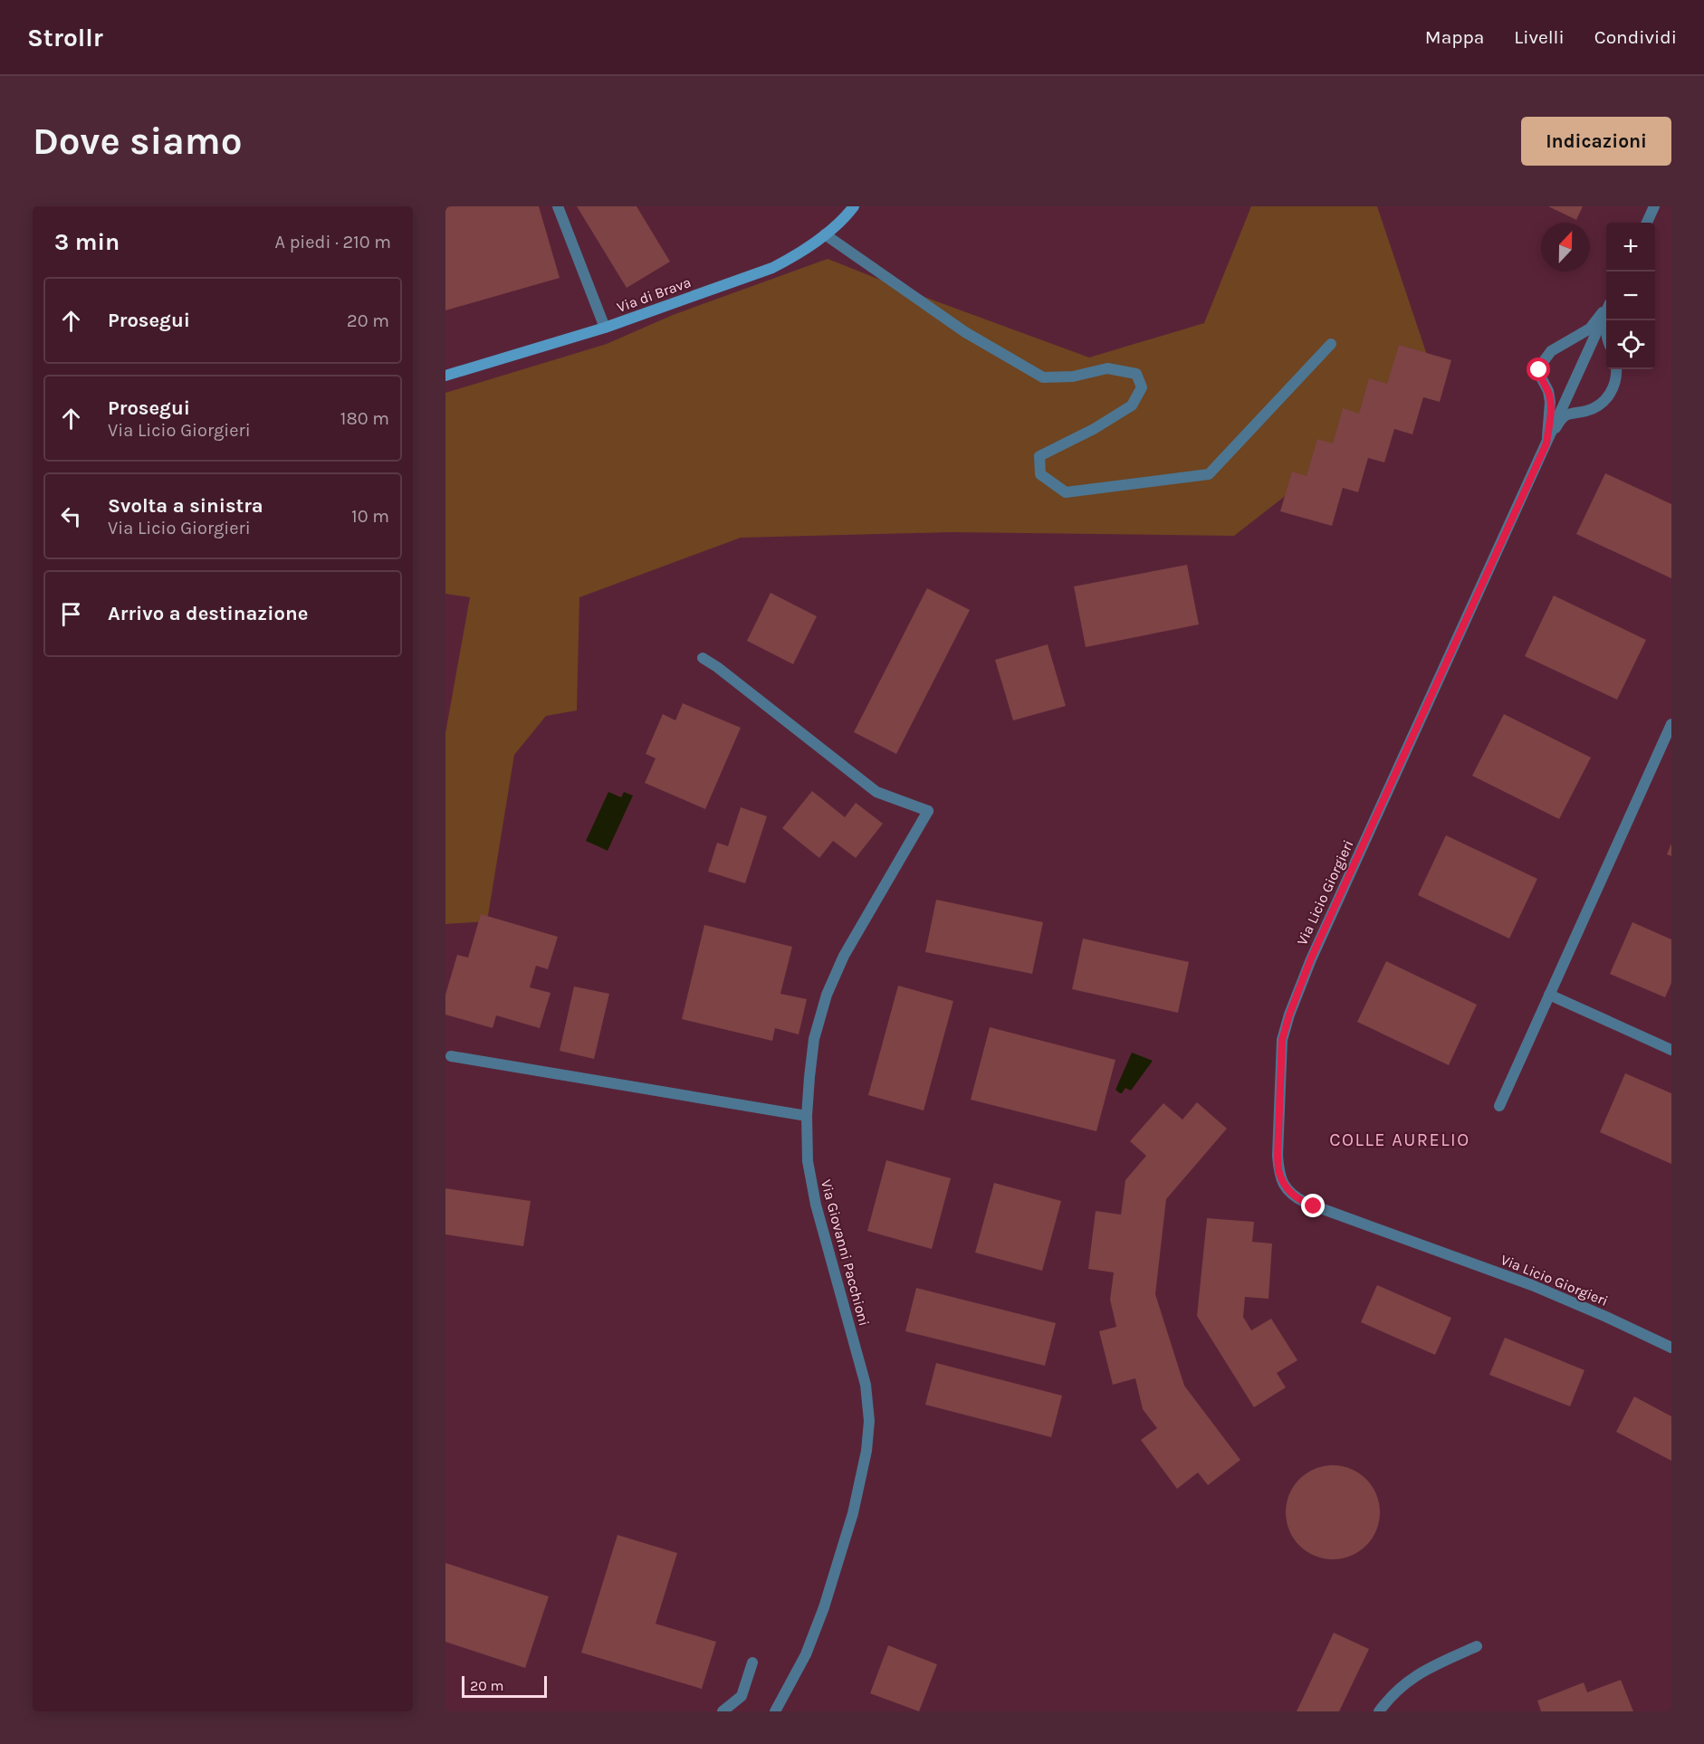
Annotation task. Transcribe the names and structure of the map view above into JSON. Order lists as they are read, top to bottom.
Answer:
{
  "streets": {
    "street": ["Via di Brava", "Via Licio Giorgieri", "Via Giovanni Pacchioni"]
  },
  "districts": ["COLLE AURELIO"],
  "scale_bar": "20 m",
  "north": "top",
  "page": {
    "header": "Strollr",
    "nav": ["Mappa", "Livelli", "Condividi"],
    "buttons": "Indicazioni",
    "title": "Dove siamo",
    "heading": ["3 min", "A piedi · 210 m"],
    "map_buttons": ["+", "−"],
    "list": [
      ["Prosegui", "20 m"],
      ["Prosegui", "Via Licio Giorgieri", "180 m"],
      ["Svolta a sinistra", "Via Licio Giorgieri", "10 m"],
      "Arrivo a destinazione"
    ],
    "scale": "20 m"
  }
}
